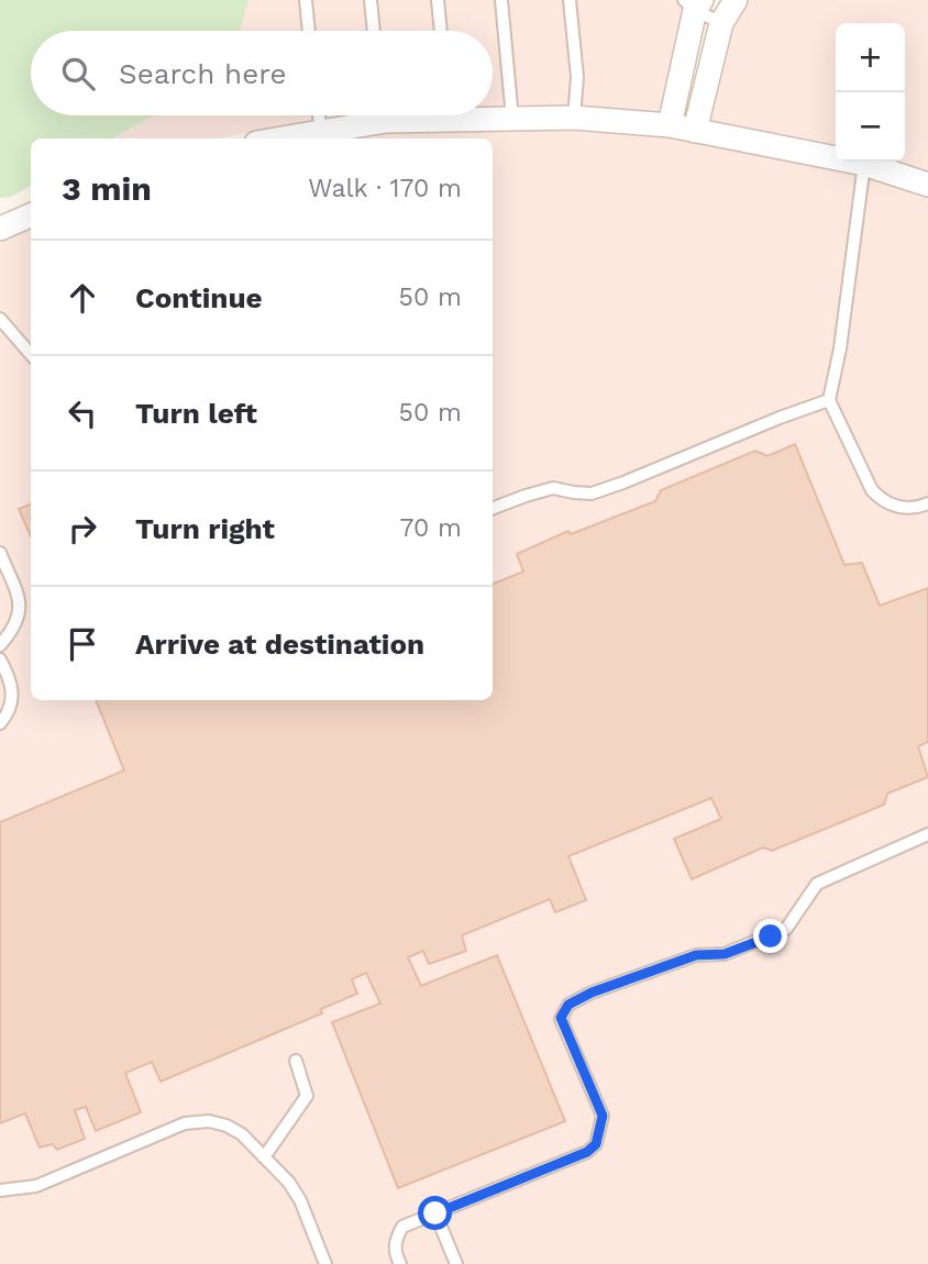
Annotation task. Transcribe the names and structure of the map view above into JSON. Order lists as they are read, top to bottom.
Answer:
{
  "page": {
    "map_buttons": ["+", "−"],
    "search": "Search here",
    "heading": ["3 min", "Walk · 170 m"],
    "list": [
      ["Continue", "50 m"],
      ["Turn left", "50 m"],
      ["Turn right", "70 m"],
      "Arrive at destination"
    ]
  }
}
